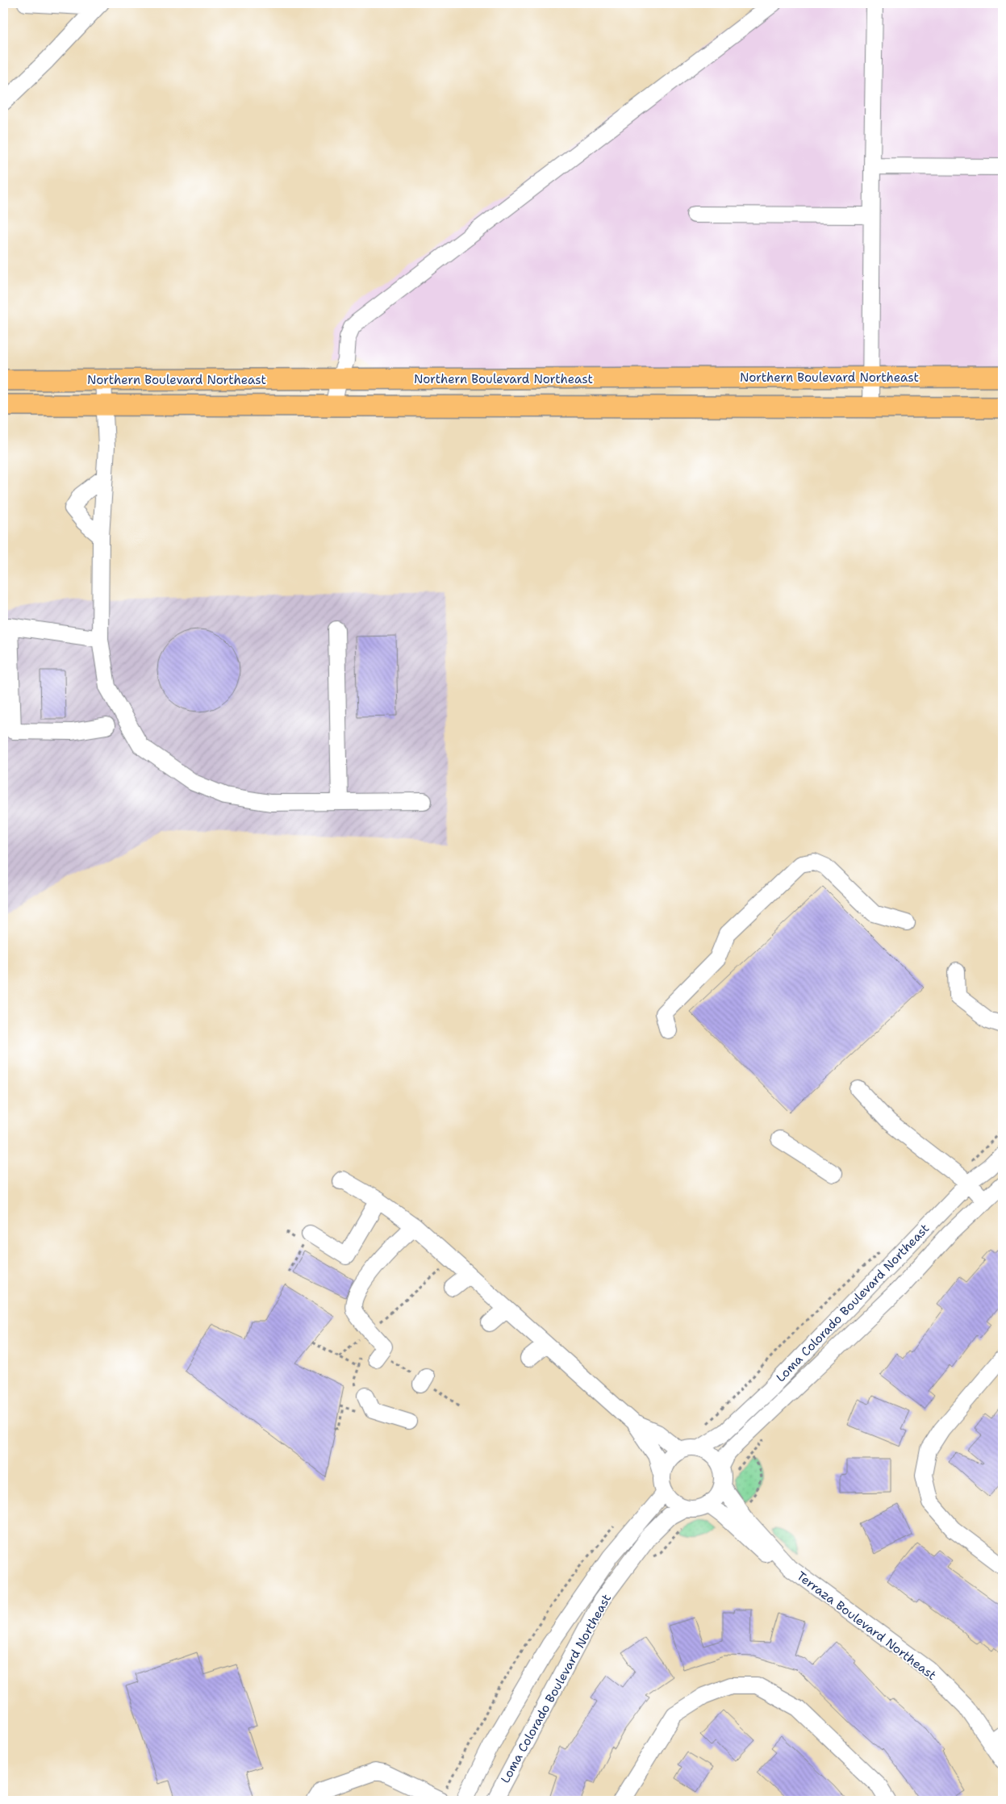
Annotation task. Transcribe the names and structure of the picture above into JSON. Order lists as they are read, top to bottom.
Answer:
{
  "streets": {
    "main road": ["Northern Boulevard Northeast"],
    "street": ["Loma Colorado Boulevard Northeast", "Terraza Boulevard Northeast"]
  },
  "crossings": [
    ["Loma Colorado Boulevard Northeast", "Terraza Boulevard Northeast"]
  ]
}
